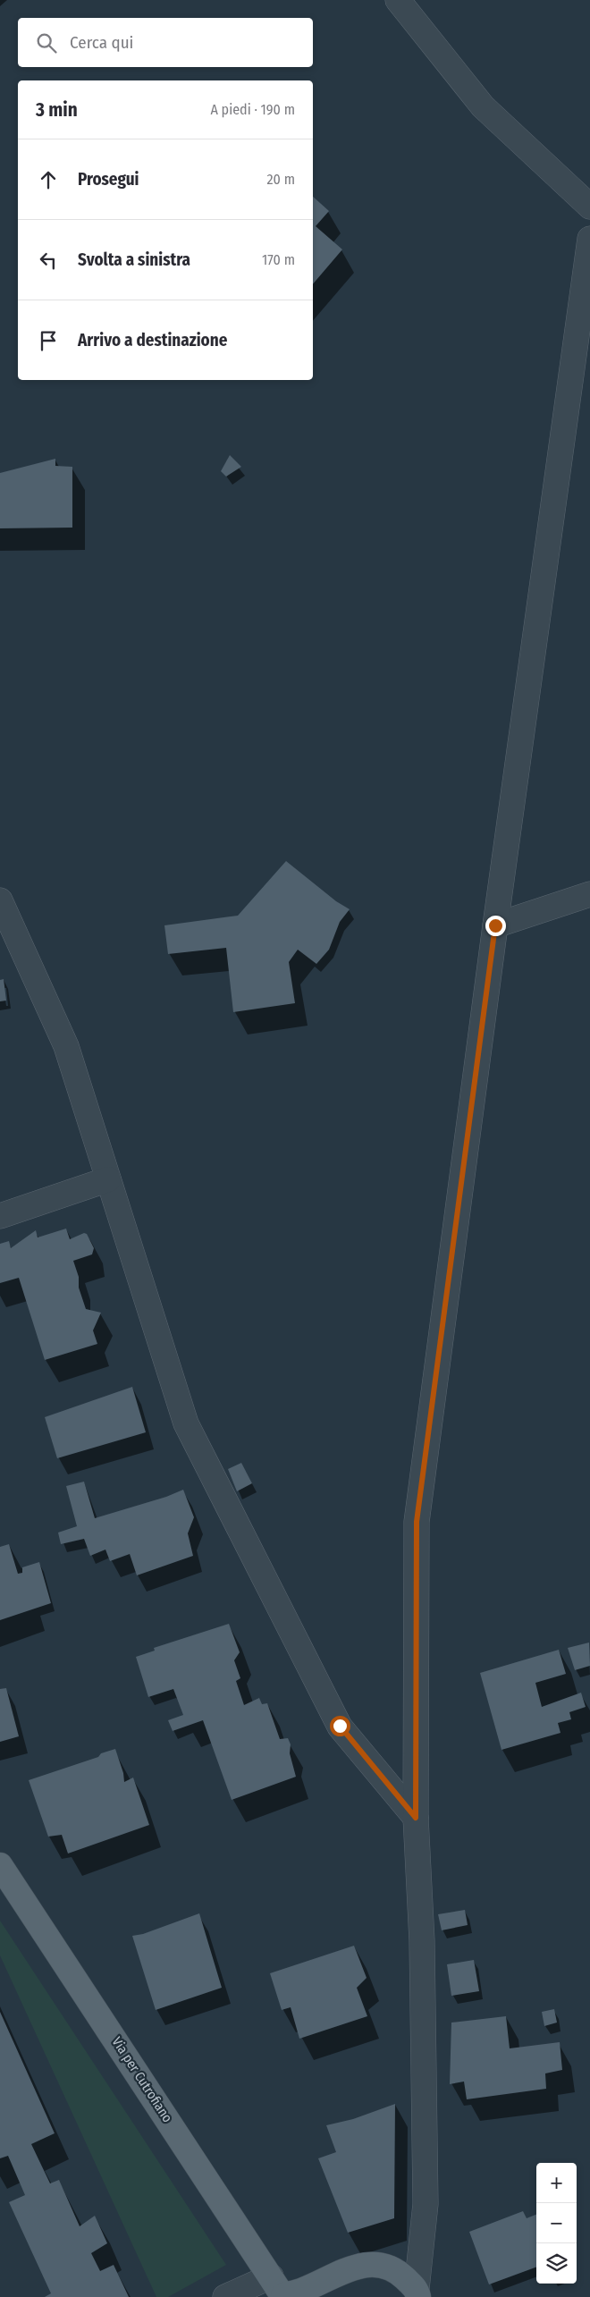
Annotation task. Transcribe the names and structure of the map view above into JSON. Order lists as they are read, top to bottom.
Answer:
{
  "streets": {
    "main road": ["Via per Cutrofiano"]
  },
  "page": {
    "search": "Cerca qui",
    "heading": ["3 min", "A piedi · 190 m"],
    "list": [
      ["Prosegui", "20 m"],
      ["Svolta a sinistra", "170 m"],
      "Arrivo a destinazione"
    ],
    "map_buttons": ["+", "−"]
  }
}
